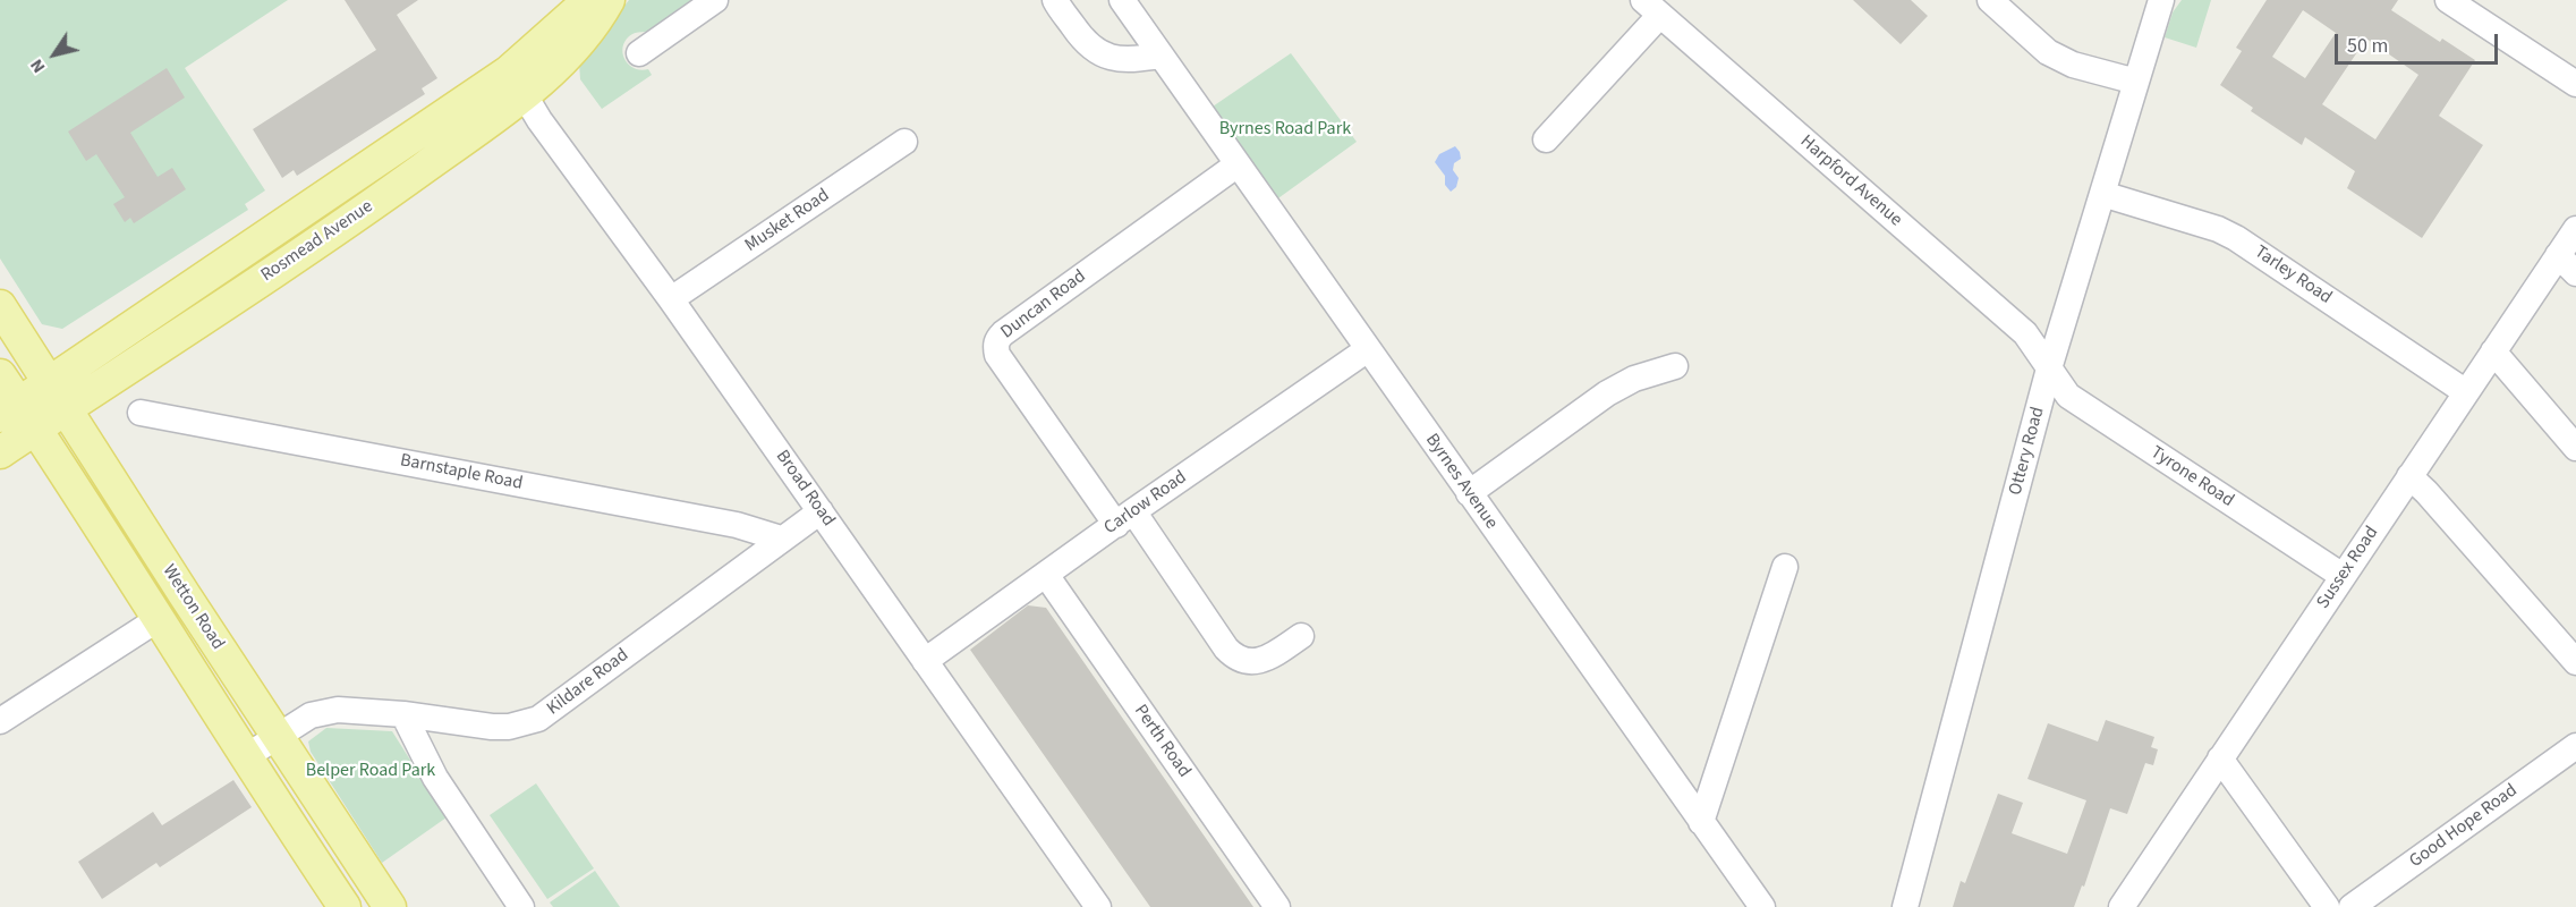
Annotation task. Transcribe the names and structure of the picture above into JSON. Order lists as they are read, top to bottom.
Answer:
{
  "streets": {
    "main road": ["Rosmead Avenue", "Wetton Road"],
    "street": [
      "Harpford Avenue",
      "Musket Road",
      "Tarley Road",
      "Duncan Road",
      "Ottery Road",
      "Barnstaple Road",
      "Tyrone Road",
      "Byrnes Avenue",
      "Broad Road",
      "Carlow Road",
      "Sussex Road",
      "Kildare Road",
      "Perth Road",
      "Good Hope Road"
    ]
  },
  "crossings": [
    ["Harpford Avenue", "Ottery Road"],
    ["Harpford Avenue", "Tyrone Road"],
    ["Musket Road", "Broad Road"],
    ["Rosmead Avenue", "Broad Road"],
    ["Rosmead Avenue", "Wetton Road"],
    ["Tarley Road", "Ottery Road"],
    ["Tarley Road", "Sussex Road"],
    ["Duncan Road", "Byrnes Avenue"],
    ["Duncan Road", "Carlow Road"],
    ["Ottery Road", "Tyrone Road"],
    ["Barnstaple Road", "Kildare Road"],
    ["Tyrone Road", "Sussex Road"],
    ["Byrnes Avenue", "Carlow Road"],
    ["Broad Road", "Carlow Road"],
    ["Broad Road", "Kildare Road"],
    ["Carlow Road", "Perth Road"],
    ["Wetton Road", "Kildare Road"]
  ],
  "parks": ["Byrnes Road Park", "Belper Road Park"],
  "scale_bar": "50 m",
  "north": "bottom left"
}
